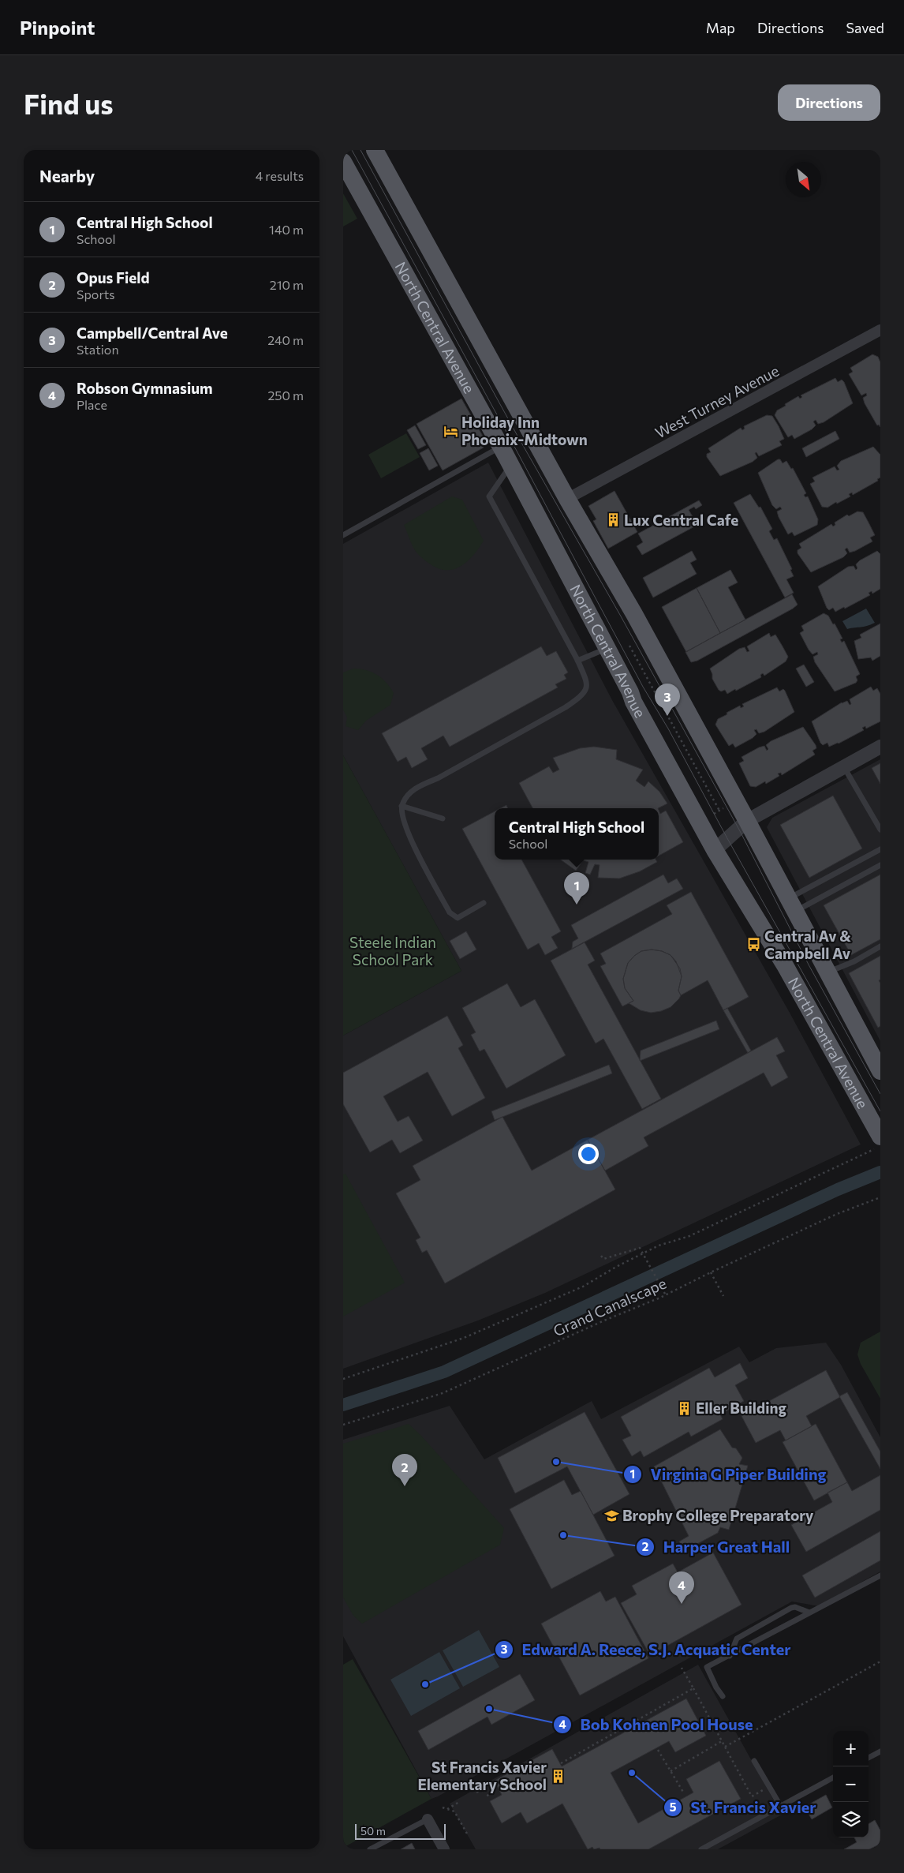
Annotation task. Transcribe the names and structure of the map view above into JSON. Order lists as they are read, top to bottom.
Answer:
{
  "streets": {
    "main road": ["North Central Avenue"],
    "street": ["West Turney Avenue"],
    "path": ["Grand Canalscape"]
  },
  "parks": ["Steele Indian School Park"],
  "places": {
    "hotel": ["Holiday Inn Phoenix-Midtown"],
    "building": ["Lux Central Cafe", "Eller Building", "St Francis Xavier Elementary School"],
    "bus stop": ["Central Av & Campbell Av"],
    "other": [
      "Virginia G Piper Building",
      "Harper Great Hall",
      "Edward A. Reece, S.J. Acquatic Center",
      "Bob Kohnen Pool House",
      "St. Francis Xavier"
    ],
    "school or university": ["Brophy College Preparatory"]
  },
  "scale_bar": "50 m",
  "north": "bottom right",
  "page": {
    "header": "Pinpoint",
    "nav": ["Map", "Directions", "Saved"],
    "buttons": "Directions",
    "title": "Find us",
    "heading": ["Nearby", "4 results"],
    "list": [
      {
        "mark": "1",
        "name": "Central High School",
        "note": "School",
        "value": "140 m"
      },
      {
        "mark": "2",
        "name": "Opus Field",
        "note": "Sports",
        "value": "210 m"
      },
      {
        "mark": "3",
        "name": "Campbell/Central Ave",
        "note": "Station",
        "value": "240 m"
      },
      {
        "mark": "4",
        "name": "Robson Gymnasium",
        "note": "Place",
        "value": "250 m"
      }
    ],
    "pins": [
      "3",
      "1",
      "2",
      "4"
    ],
    "popup": ["Central High School", "School"],
    "map_buttons": ["+", "−"],
    "scale": "50 m"
  }
}
